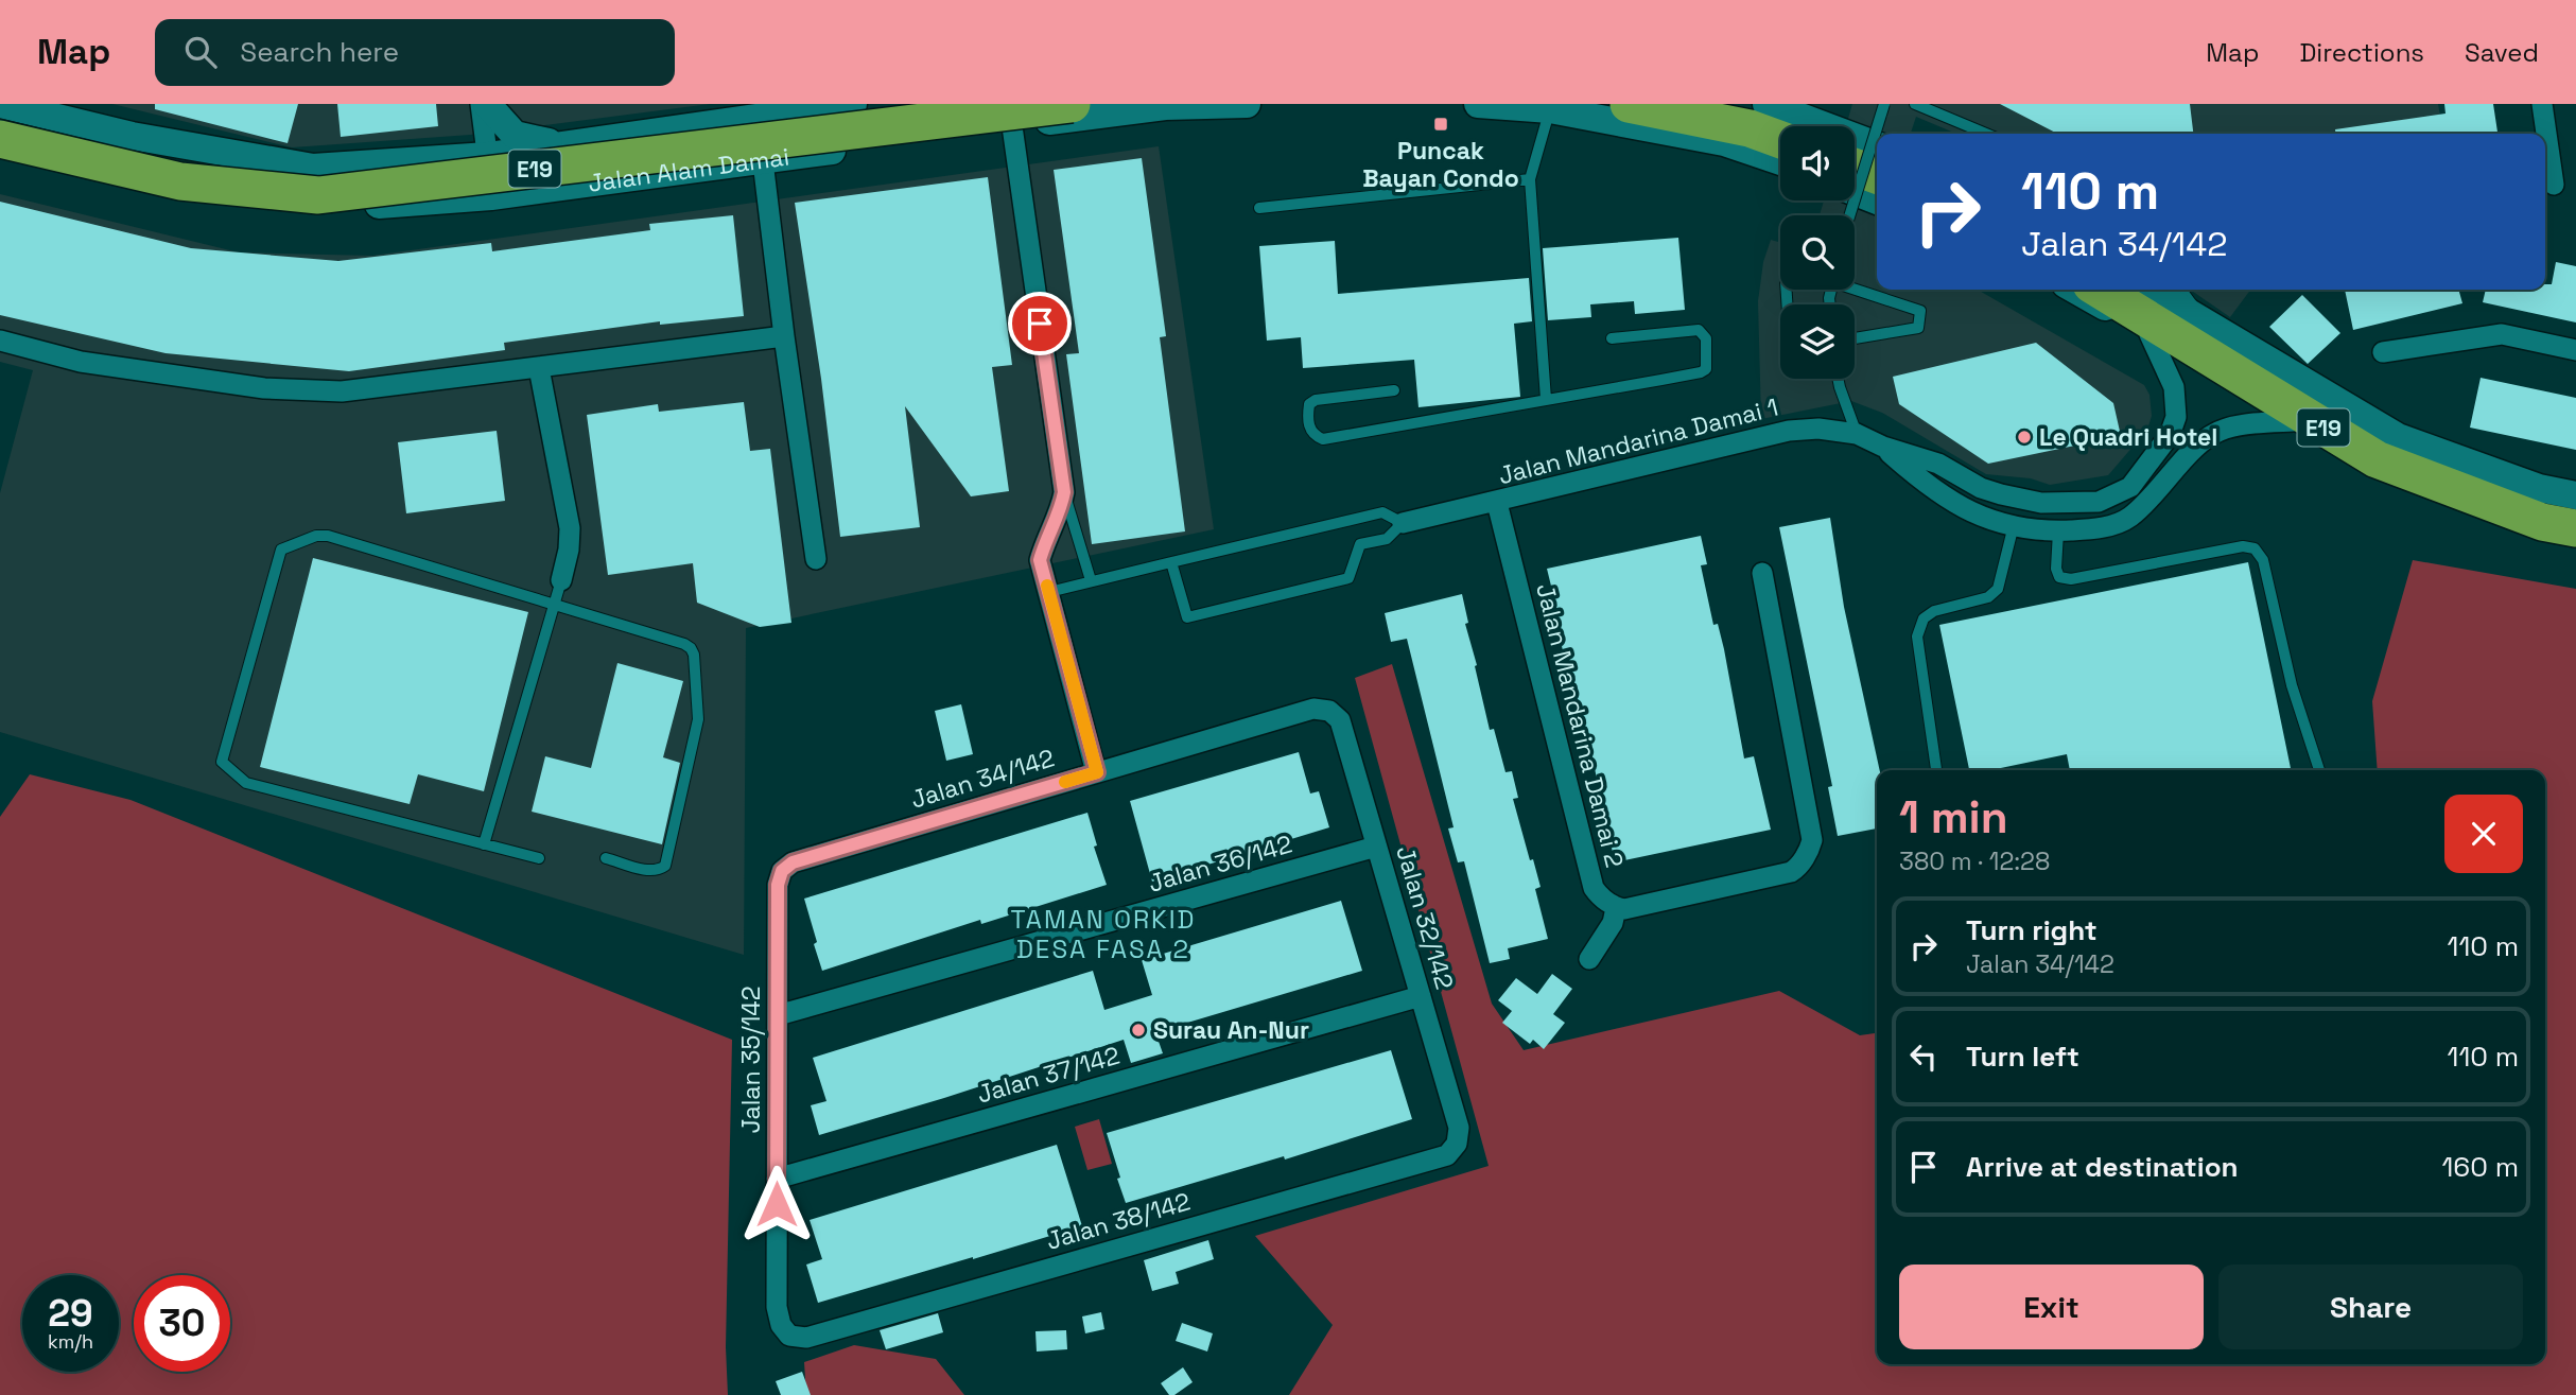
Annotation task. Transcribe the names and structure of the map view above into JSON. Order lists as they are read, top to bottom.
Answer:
{
  "streets": {
    "highway": ["E19"],
    "main road": ["Jalan Alam Damai"],
    "street": [
      "Jalan Mandarina Damai 1",
      "Jalan Mandarina Damai 2",
      "Jalan 34/142",
      "Jalan 36/142",
      "Jalan 32/142",
      "Jalan 35/142",
      "Jalan 37/142",
      "Jalan 38/142"
    ]
  },
  "crossings": [
    ["E19", "Jalan Alam Damai"],
    ["Jalan Mandarina Damai 1", "Jalan Mandarina Damai 2"],
    ["Jalan 34/142", "Jalan 32/142"],
    ["Jalan 34/142", "Jalan 35/142"],
    ["Jalan 36/142", "Jalan 32/142"],
    ["Jalan 36/142", "Jalan 35/142"],
    ["Jalan 32/142", "Jalan 37/142"],
    ["Jalan 32/142", "Jalan 38/142"],
    ["Jalan 35/142", "Jalan 37/142"],
    ["Jalan 35/142", "Jalan 38/142"]
  ],
  "districts": ["TAMAN ORKID DESA FASA 2"],
  "places": {
    "transit": ["Puncak Bayan Condo"],
    "other": ["Le Quadri Hotel", "Surau An-Nur"]
  },
  "page": {
    "header": "Map",
    "search": "Search here",
    "nav": ["Map", "Directions", "Saved"],
    "turn": ["110 m", "Jalan 34/142"],
    "heading": ["1 min", "380 m · 12:28"],
    "list": [
      {
        "name": "Turn right",
        "note": "Jalan 34/142",
        "value": "110 m"
      },
      {
        "name": "Turn left",
        "value": "110 m"
      },
      {
        "name": "Arrive at destination",
        "value": "160 m"
      }
    ],
    "buttons": ["Exit", "Share"],
    "speed": "29 km/h",
    "limit": "30"
  }
}
